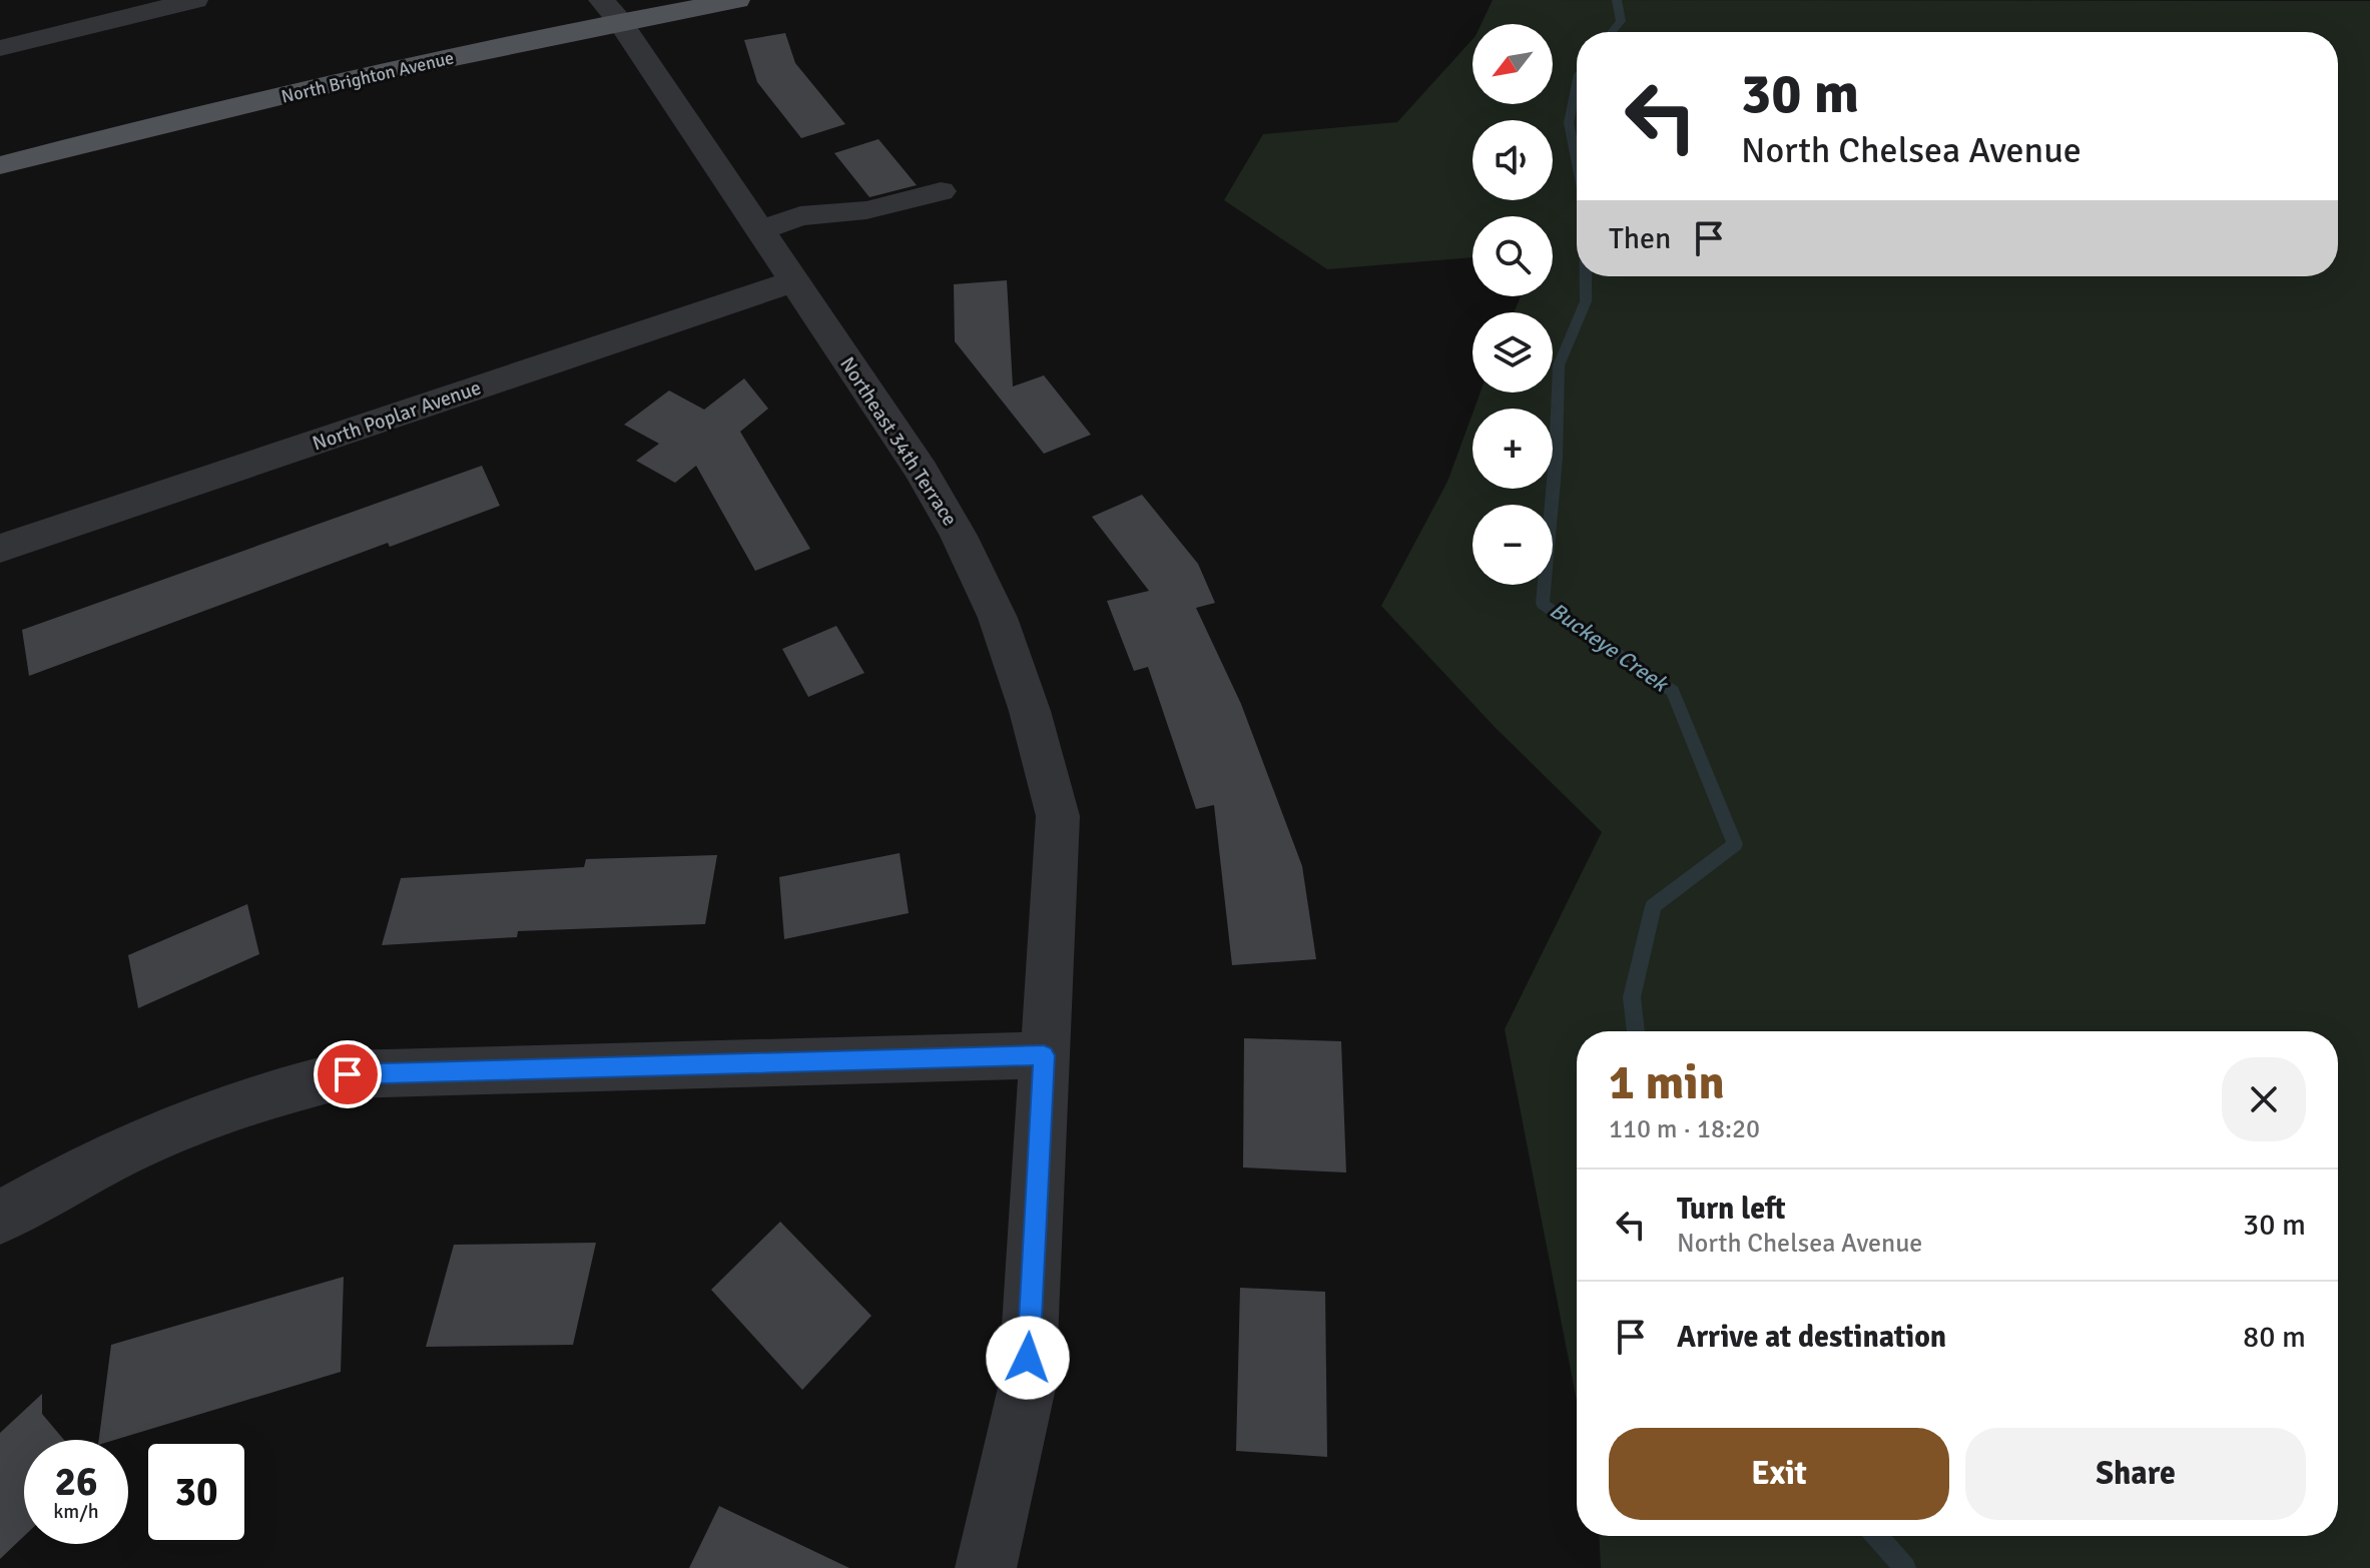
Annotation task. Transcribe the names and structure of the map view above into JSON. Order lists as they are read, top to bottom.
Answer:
{
  "streets": {
    "main road": ["North Brighton Avenue"],
    "street": ["North Poplar Avenue", "Northeast 34th Terrace"]
  },
  "crossings": [
    ["North Brighton Avenue", "Northeast 34th Terrace"],
    ["North Poplar Avenue", "Northeast 34th Terrace"]
  ],
  "water": ["Buckeye Creek"],
  "north": "bottom left",
  "page": {
    "map_buttons": ["+", "−"],
    "turn": ["30 m", "North Chelsea Avenue"],
    "then": "Then",
    "heading": ["1 min", "110 m · 18:20"],
    "list": [
      {
        "name": "Turn left",
        "note": "North Chelsea Avenue",
        "value": "30 m"
      },
      {
        "name": "Arrive at destination",
        "value": "80 m"
      }
    ],
    "buttons": ["Exit", "Share"],
    "speed": "26 km/h",
    "limit": "30"
  }
}
